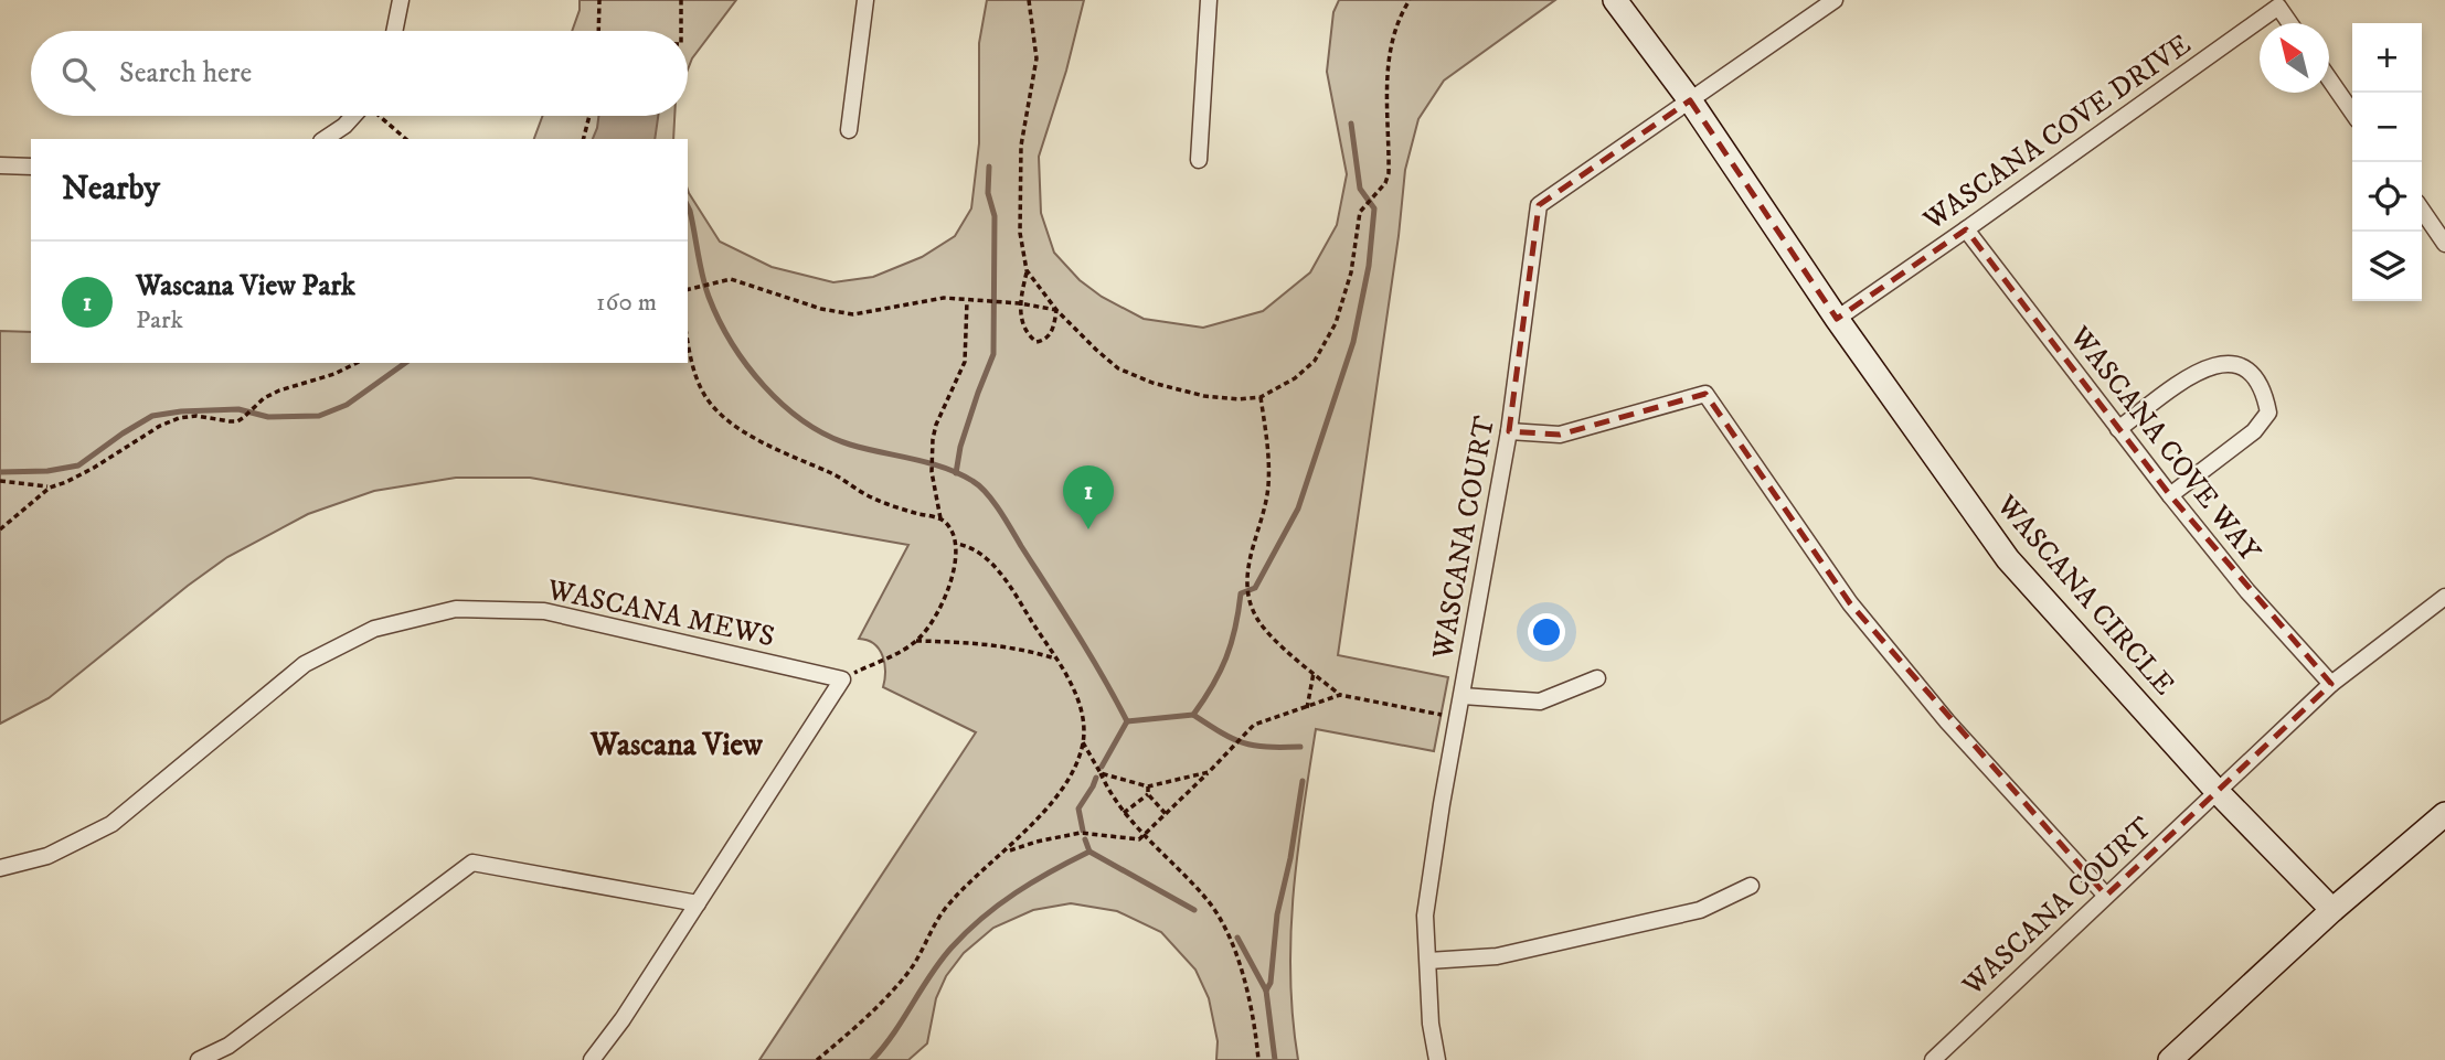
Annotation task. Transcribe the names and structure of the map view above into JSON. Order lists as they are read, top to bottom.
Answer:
{
  "streets": {
    "street": [
      "WASCANA COVE DRIVE",
      "WASCANA COVE WAY",
      "WASCANA COURT",
      "WASCANA CIRCLE",
      "WASCANA MEWS"
    ]
  },
  "crossings": [
    ["WASCANA COVE DRIVE", "WASCANA COVE WAY"],
    ["WASCANA COVE DRIVE", "WASCANA CIRCLE"],
    ["WASCANA COURT", "WASCANA CIRCLE"]
  ],
  "districts": ["Wascana View"],
  "north": "top left",
  "page": {
    "map_buttons": ["+", "−"],
    "search": "Search here",
    "heading": "Nearby",
    "list": [
      {
        "mark": "1",
        "name": "Wascana View Park",
        "note": "Park",
        "value": "160 m"
      }
    ],
    "pins": "1"
  }
}
